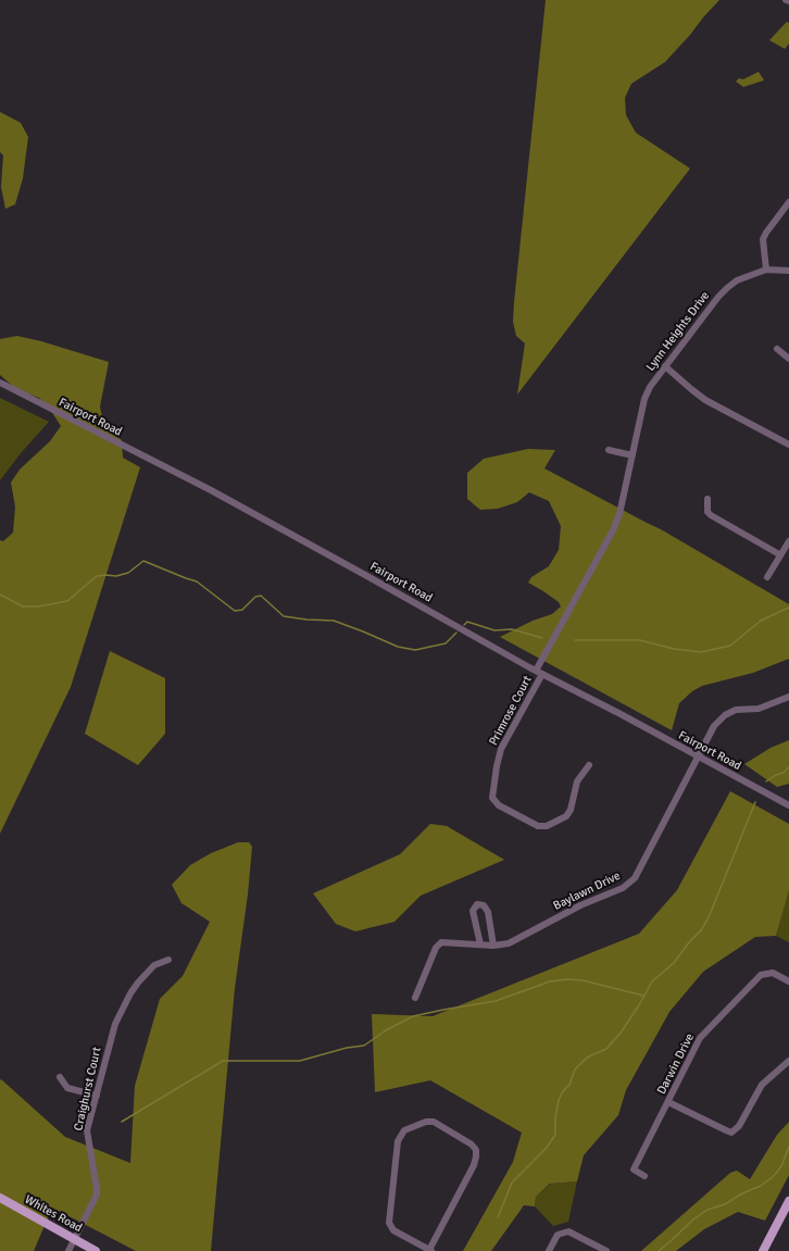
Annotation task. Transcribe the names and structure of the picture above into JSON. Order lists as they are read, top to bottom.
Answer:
{
  "streets": {
    "main road": ["Whites Road"],
    "street": [
      "Lynn Heights Drive",
      "Fairport Road",
      "Primrose Court",
      "Baylawn Drive",
      "Darwin Drive",
      "Craighurst Court"
    ]
  },
  "crossings": [
    ["Lynn Heights Drive", "Fairport Road"],
    ["Fairport Road", "Primrose Court"],
    ["Fairport Road", "Baylawn Drive"],
    ["Craighurst Court", "Whites Road"]
  ]
}
